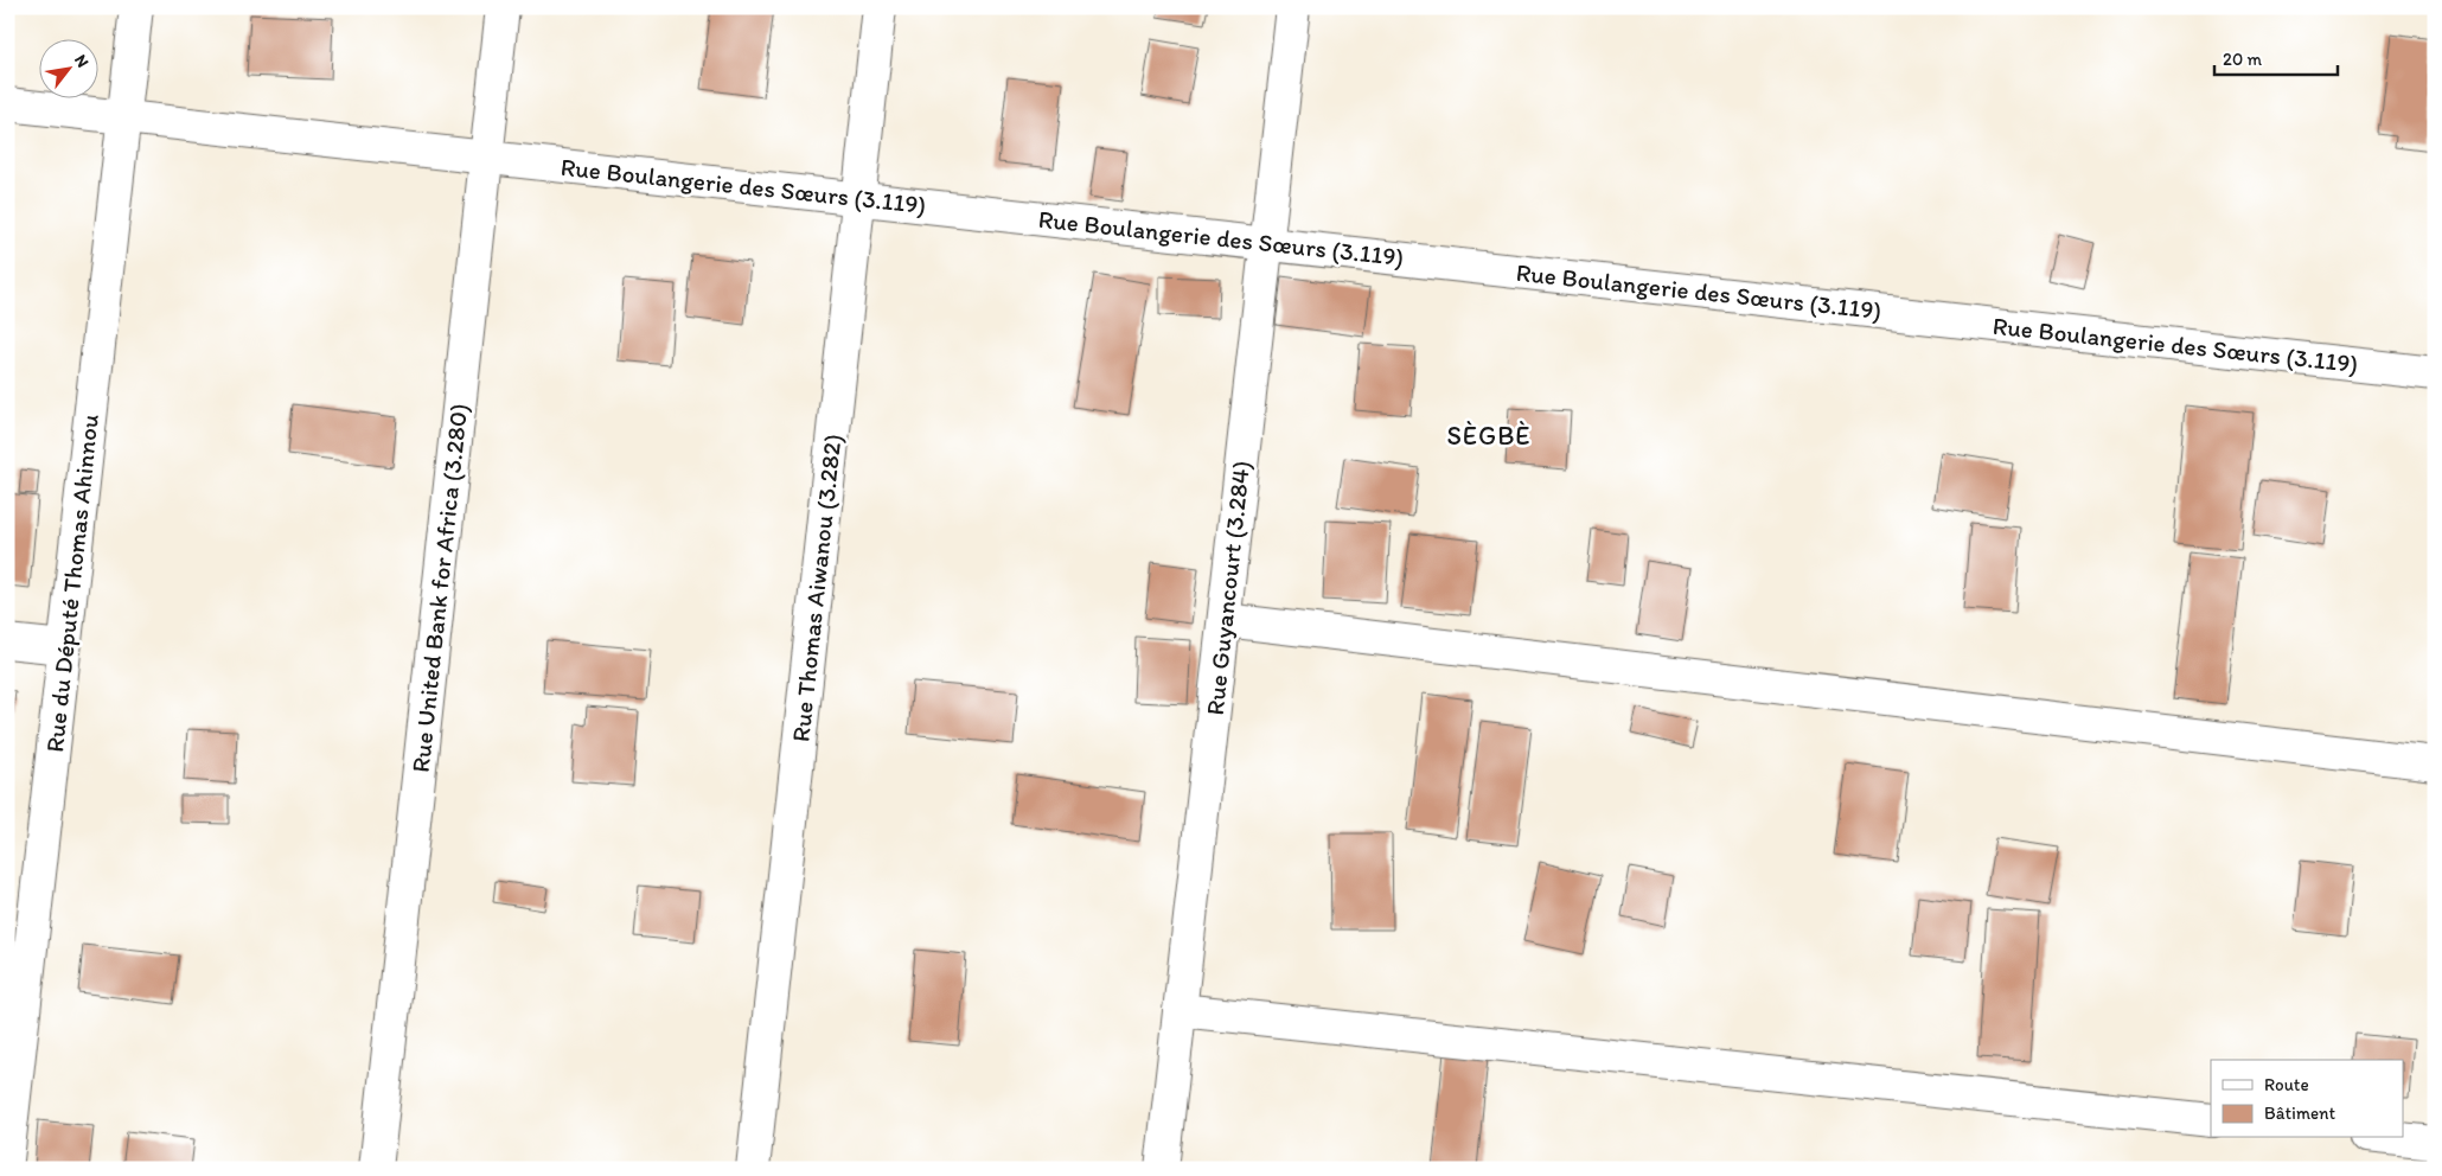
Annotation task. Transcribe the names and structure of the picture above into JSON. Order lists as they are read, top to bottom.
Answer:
{
  "streets": {
    "street": [
      "Rue Boulangerie des Sœurs (3.119)",
      "Rue du Député Thomas Ahinnou",
      "Rue United Bank for Africa (3.280)",
      "Rue Thomas Aiwanou (3.282)",
      "Rue Guyancourt (3.284)"
    ]
  },
  "crossings": [
    ["Rue Boulangerie des Sœurs (3.119)", "Rue du Député Thomas Ahinnou"],
    ["Rue Boulangerie des Sœurs (3.119)", "Rue United Bank for Africa (3.280)"],
    ["Rue Boulangerie des Sœurs (3.119)", "Rue Thomas Aiwanou (3.282)"],
    ["Rue Boulangerie des Sœurs (3.119)", "Rue Guyancourt (3.284)"]
  ],
  "districts": ["SÈGBÈ"],
  "legend": ["Route", "Bâtiment"],
  "scale_bar": "20 m",
  "north": "top right"
}
